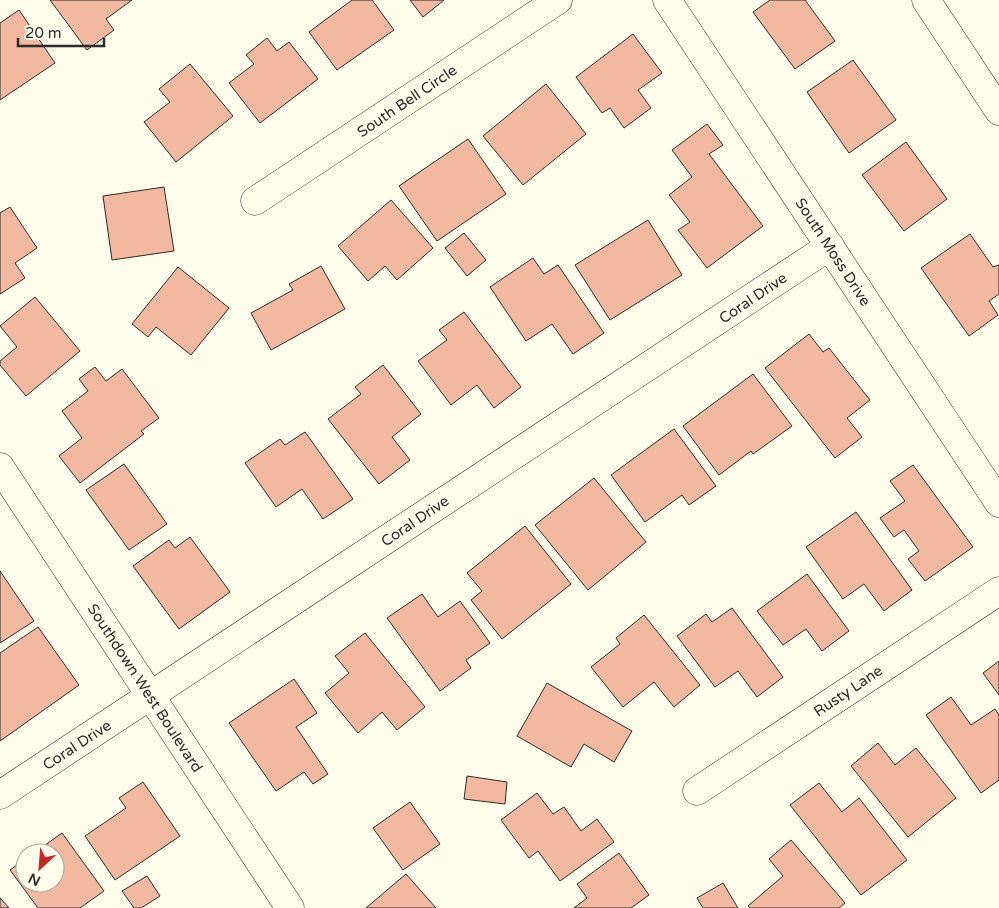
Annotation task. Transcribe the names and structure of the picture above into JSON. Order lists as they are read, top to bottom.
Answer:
{
  "streets": {
    "street": [
      "South Bell Circle",
      "South Moss Drive",
      "Coral Drive",
      "Southdown West Boulevard",
      "Rusty Lane"
    ]
  },
  "crossings": [
    ["South Moss Drive", "Coral Drive"],
    ["Coral Drive", "Southdown West Boulevard"]
  ],
  "scale_bar": "20 m",
  "north": "bottom left"
}
